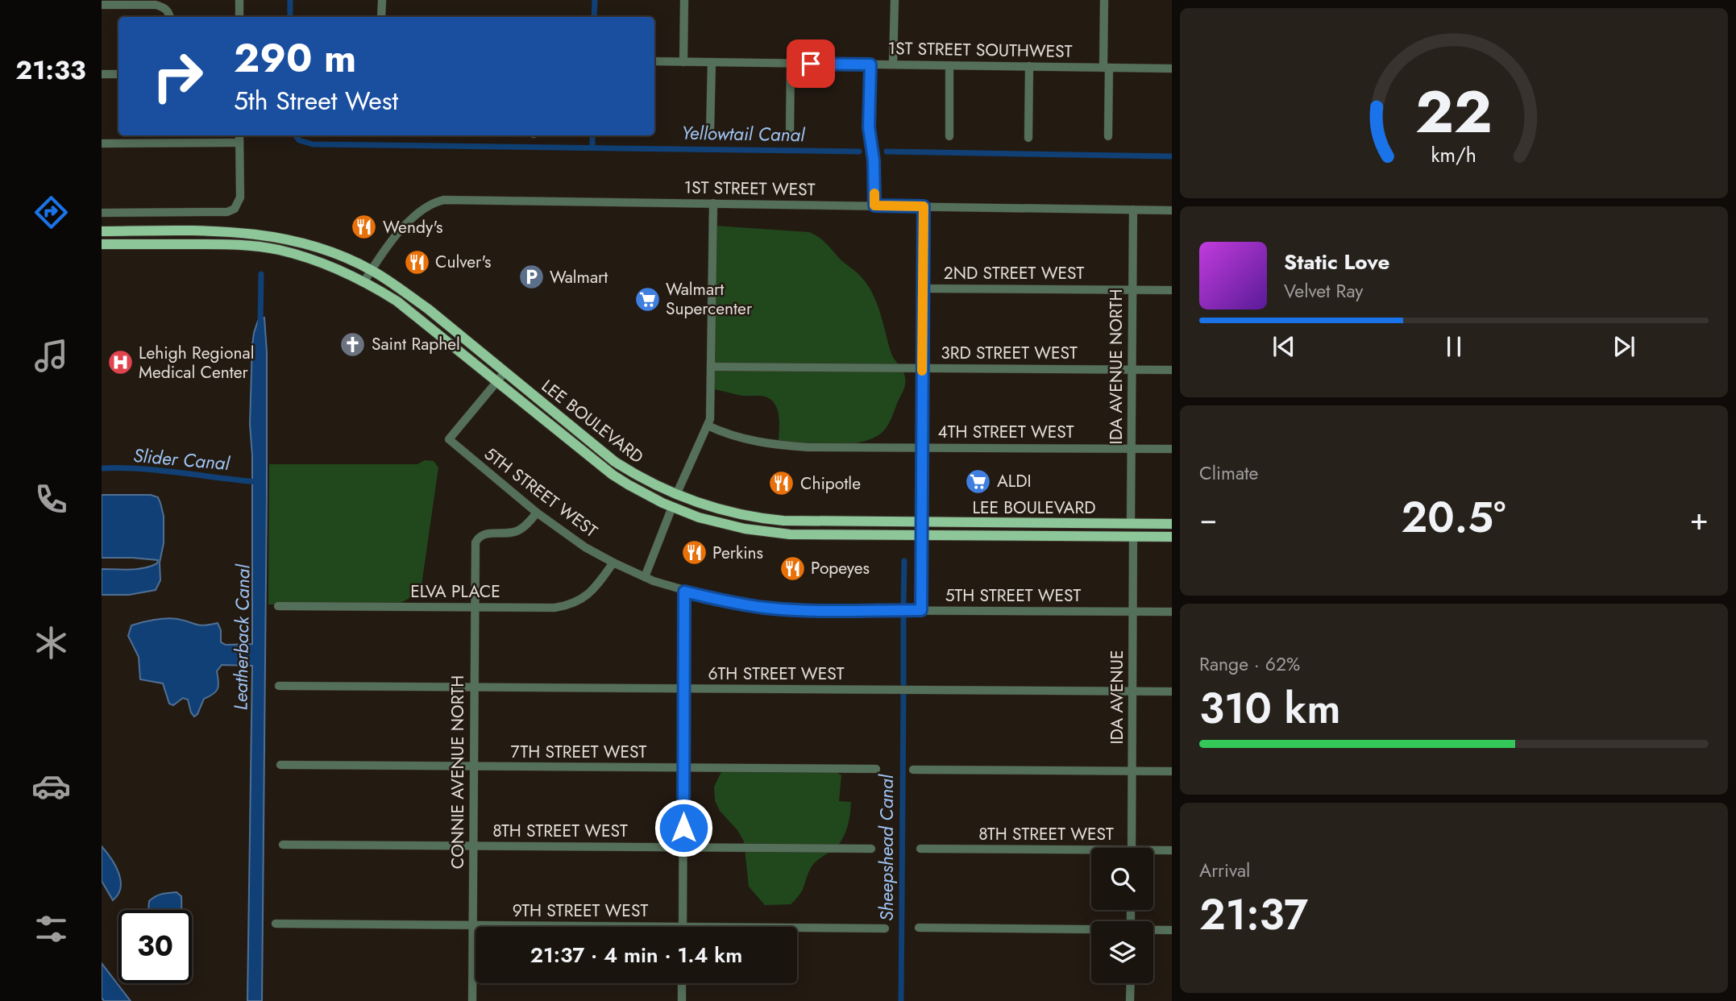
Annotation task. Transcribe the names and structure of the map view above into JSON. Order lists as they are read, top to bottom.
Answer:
{
  "streets": {
    "main road": ["LEE BOULEVARD"],
    "street": [
      "1ST STREET SOUTHWEST",
      "1ST STREET WEST",
      "2ND STREET WEST",
      "3RD STREET WEST",
      "IDA AVENUE NORTH",
      "4TH STREET WEST",
      "5TH STREET WEST",
      "ELVA PLACE",
      "6TH STREET WEST",
      "IDA AVENUE",
      "7TH STREET WEST",
      "CONNIE AVENUE NORTH",
      "8TH STREET WEST",
      "9TH STREET WEST"
    ]
  },
  "crossings": [
    ["1ST STREET WEST", "IDA AVENUE NORTH"],
    ["1ST STREET WEST", "LEE BOULEVARD"],
    ["2ND STREET WEST", "IDA AVENUE NORTH"],
    ["3RD STREET WEST", "IDA AVENUE NORTH"],
    ["IDA AVENUE NORTH", "LEE BOULEVARD"],
    ["IDA AVENUE NORTH", "4TH STREET WEST"],
    ["LEE BOULEVARD", "5TH STREET WEST"],
    ["LEE BOULEVARD", "IDA AVENUE"],
    ["5TH STREET WEST", "ELVA PLACE"],
    ["5TH STREET WEST", "IDA AVENUE"],
    ["5TH STREET WEST", "CONNIE AVENUE NORTH"],
    ["ELVA PLACE", "CONNIE AVENUE NORTH"],
    ["6TH STREET WEST", "IDA AVENUE"],
    ["6TH STREET WEST", "CONNIE AVENUE NORTH"],
    ["7TH STREET WEST", "CONNIE AVENUE NORTH"],
    ["CONNIE AVENUE NORTH", "8TH STREET WEST"],
    ["CONNIE AVENUE NORTH", "9TH STREET WEST"]
  ],
  "water": [
    "Yellowtail Canal",
    "Slider Canal",
    "Leatherback Canal",
    "Sheepshead Canal"
  ],
  "places": {
    "restaurant": [
      "Wendy's",
      "Culver's",
      "Chipotle",
      "Perkins",
      "Popeyes"
    ],
    "parking": ["Walmart"],
    "supermarket": ["Walmart Supercenter", "ALDI"],
    "church": ["Saint Raphel"],
    "hospital": ["Lehigh Regional Medical Center"]
  },
  "page": {
    "tabs": "21:33",
    "turn": ["290 m", "5th Street West"],
    "song": ["Static Love", "Velvet Ray"],
    "tile": [
      "Climate",
      ["Range · 62%", "310 km"],
      ["Arrival", "21:37"]
    ],
    "heat": ["−", "20.5°", "+"],
    "limit": "30",
    "trip": "21:37 · 4 min · 1.4 km",
    "gauge": ["22", "km/h"]
  }
}
